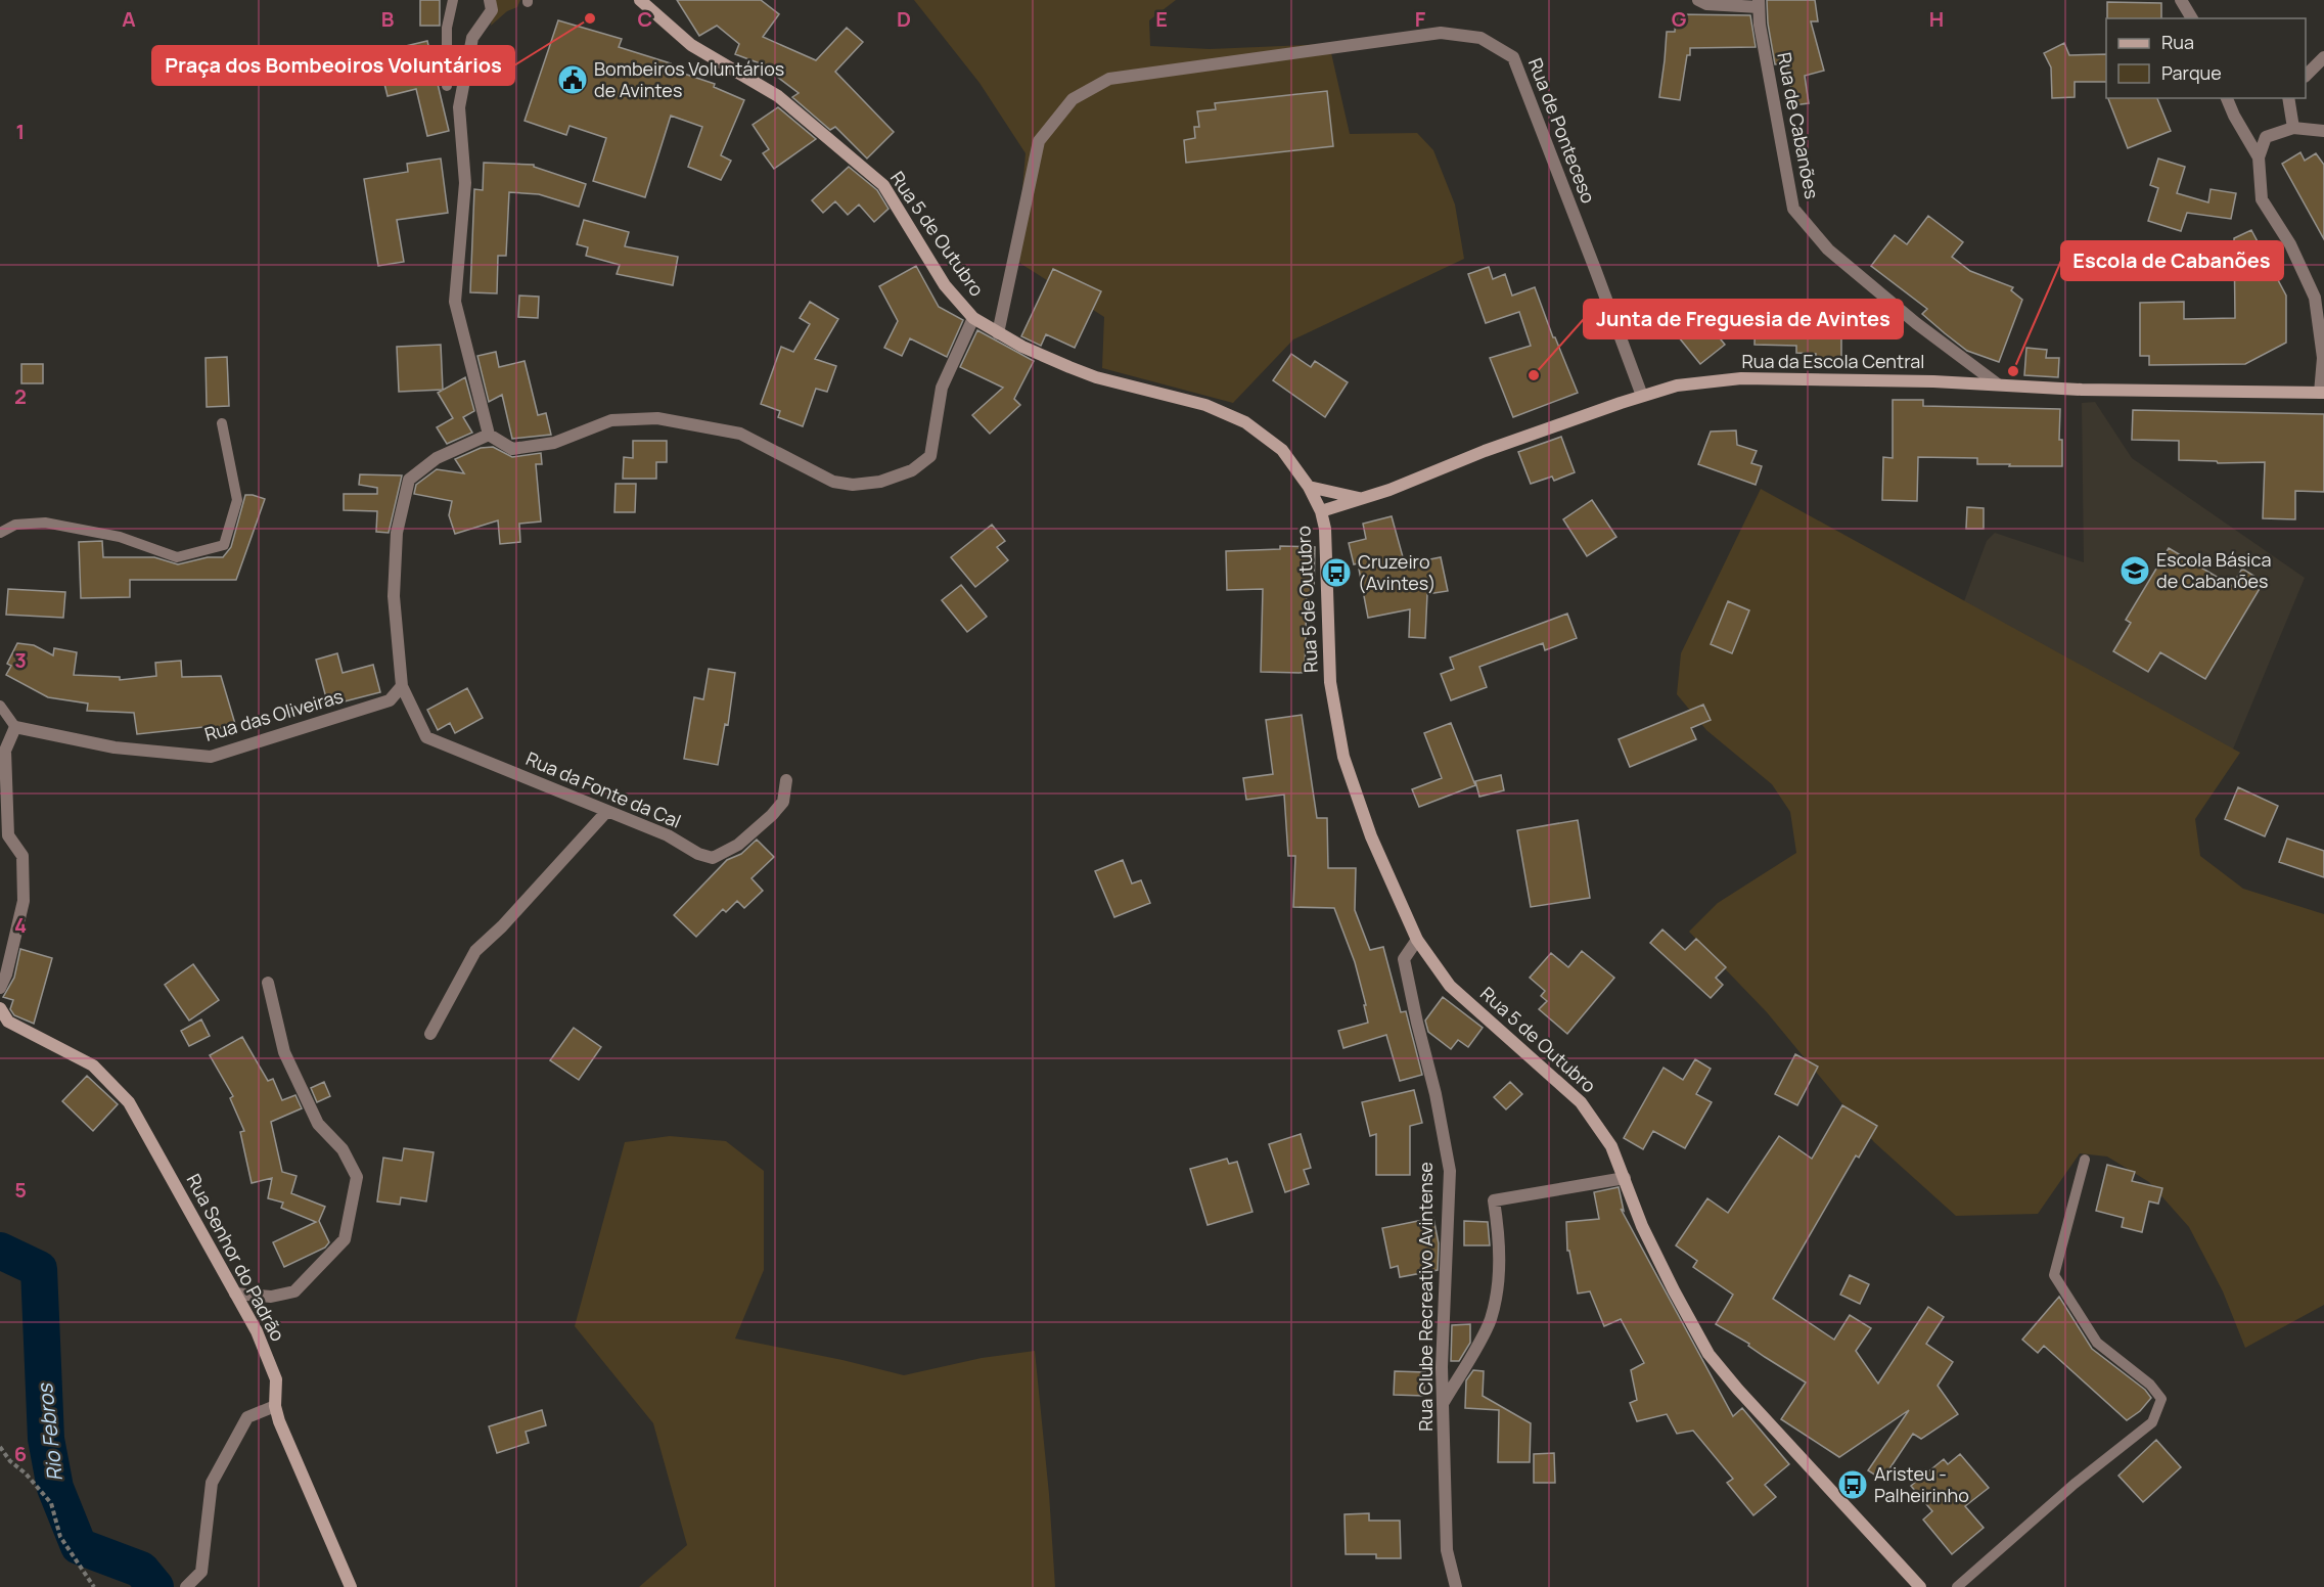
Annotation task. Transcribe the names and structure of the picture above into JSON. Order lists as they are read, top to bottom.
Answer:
{
  "streets": {
    "street": [
      "Rua de Cabanões",
      "Rua de Ponteceso",
      "Rua 5 de Outubro",
      "Rua da Escola Central",
      "Rua das Oliveiras",
      "Rua da Fonte da Cal",
      "Rua Senhor do Padrão",
      "Rua Clube Recreativo Avintense"
    ]
  },
  "crossings": [
    ["Rua de Cabanões", "Rua da Escola Central"],
    ["Rua de Ponteceso", "Rua 5 de Outubro"],
    ["Rua de Ponteceso", "Rua da Escola Central"],
    ["Rua 5 de Outubro", "Rua da Escola Central"],
    ["Rua 5 de Outubro", "Rua Clube Recreativo Avintense"],
    ["Rua das Oliveiras", "Rua da Fonte da Cal"]
  ],
  "water": ["Rio Febros"],
  "places": {
    "other": ["Praça dos Bombeoiros Voluntários", "Escola de Cabanões", "Junta de Freguesia de Avintes"],
    "public building": ["Bombeiros Voluntários de Avintes"],
    "school or university": ["Escola Básica de Cabanões"],
    "bus stop": ["Cruzeiro (Avintes)", "Aristeu - Palheirinho"]
  },
  "legend": ["Rua", "Parque"],
  "grid": {
    "columns": [
      "A",
      "B",
      "C",
      "D",
      "E",
      "F",
      "G",
      "H"
    ],
    "rows": [
      "1",
      "2",
      "3",
      "4",
      "5",
      "6"
    ]
  }
}
